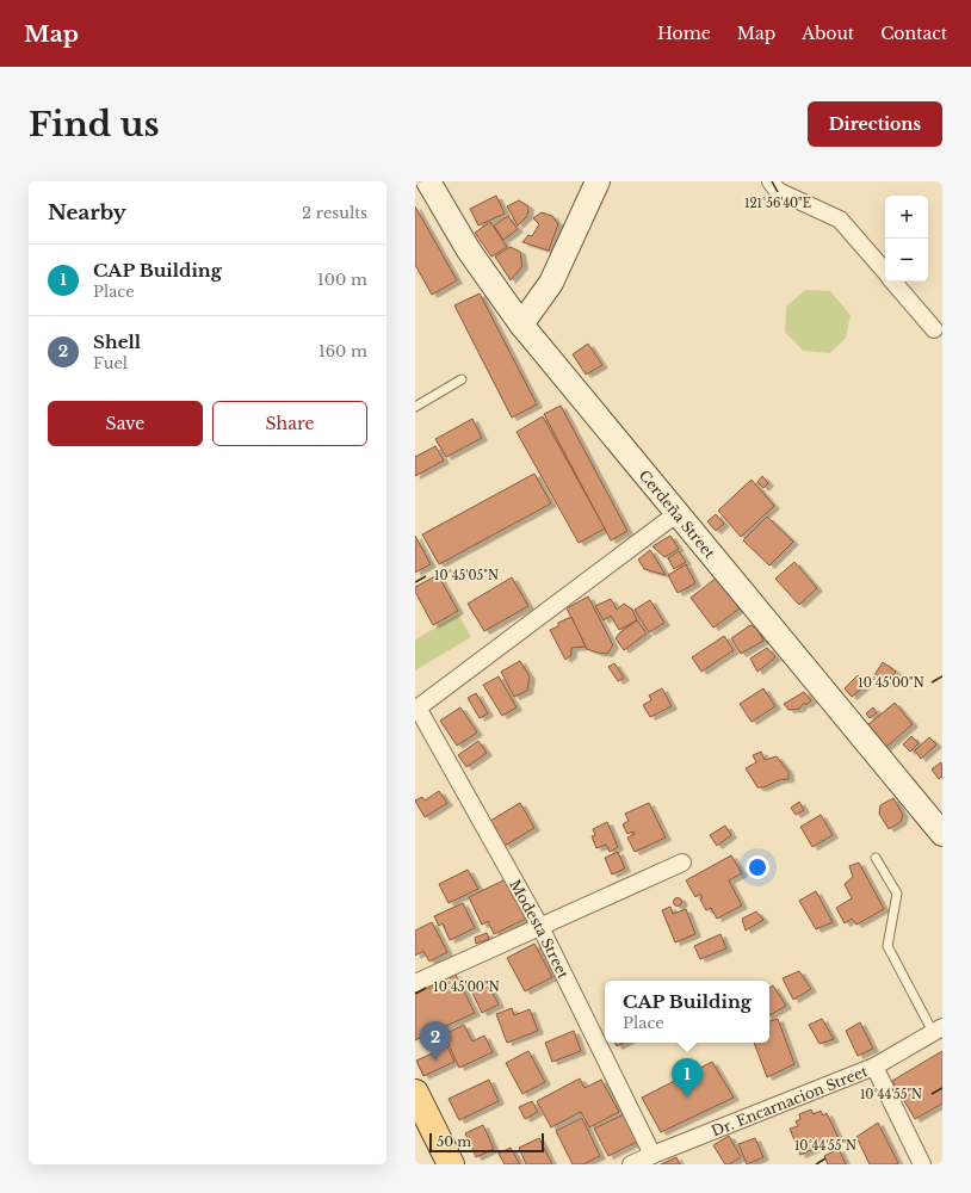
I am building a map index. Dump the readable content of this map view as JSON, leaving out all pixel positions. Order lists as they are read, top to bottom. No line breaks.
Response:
{"streets":{"main road":["Cerdeña Street"],"street":["Modesta Street","Dr. Encarnacion Street"]},"crossings":[["Modesta Street","Dr. Encarnacion Street"]],"scale_bar":"50 m","page":{"header":"Map","nav":["Home","Map","About","Contact"],"buttons":["Directions",["Save","Share"]],"title":"Find us","heading":["Nearby","2 results"],"map_buttons":["+","−"],"list":[{"mark":"1","name":"CAP Building","note":"Place","value":"100 m"},{"mark":"2","name":"Shell","note":"Fuel","value":"160 m"}],"popup":["CAP Building","Place"],"pins":["2","1"],"scale":"50 m"},"coordinates":["121°56'40\"E","10°45'05\"N","10°45'00\"N","10°44'55\"N"]}
